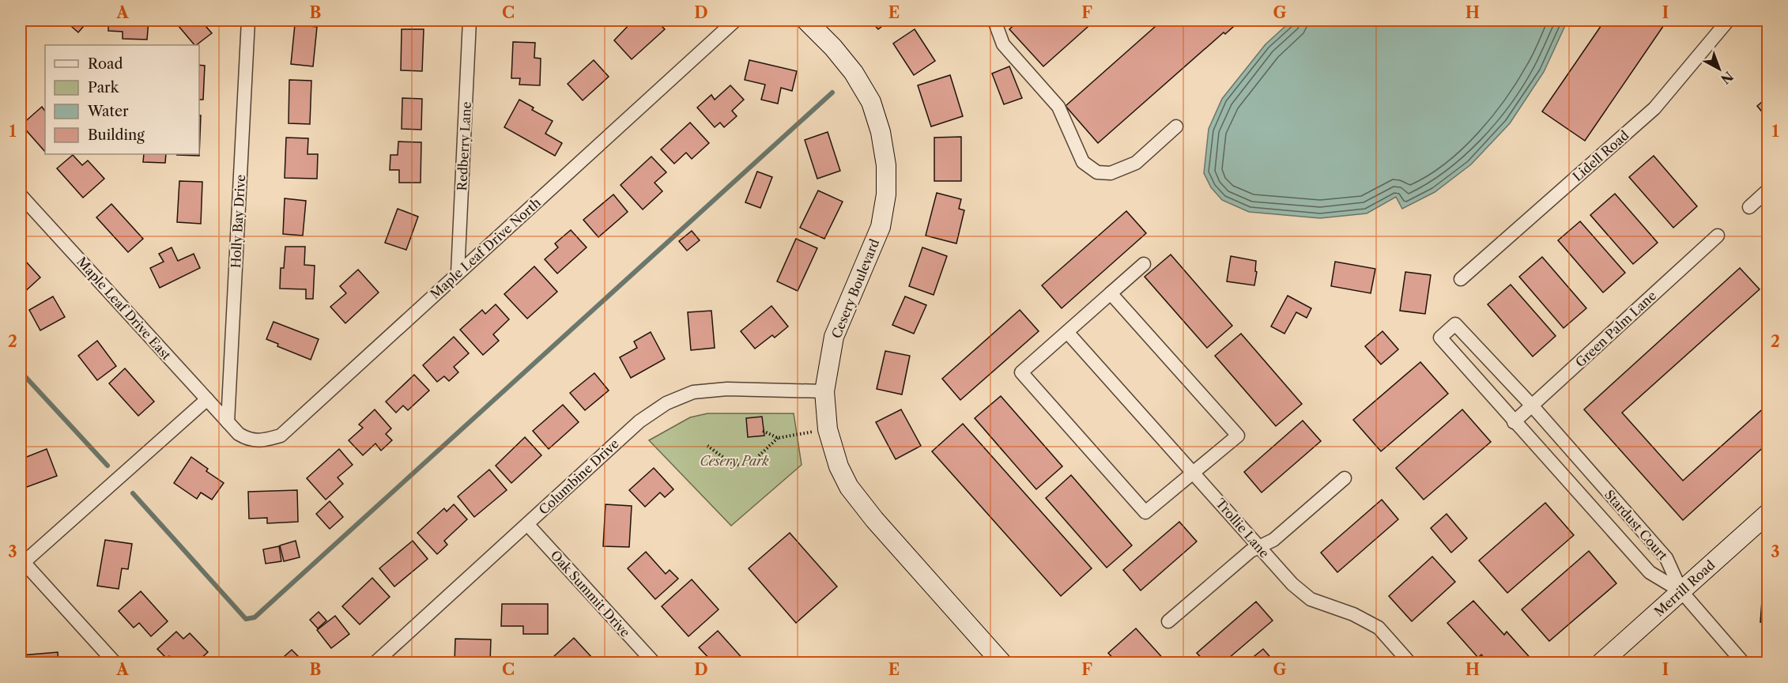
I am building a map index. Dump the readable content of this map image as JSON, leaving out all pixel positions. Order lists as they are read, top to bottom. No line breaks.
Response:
{"streets":{"main road":["Cesery Boulevard","Merrill Road"],"street":["Redberry Lane","Lidell Road","Holly Bay Drive","Maple Leaf Drive North","Maple Leaf Drive East","Green Palm Lane","Columbine Drive","Stardust Court","Trollie Lane","Oak Summit Drive"]},"crossings":[["Redberry Lane","Maple Leaf Drive North"],["Holly Bay Drive","Maple Leaf Drive North"],["Holly Bay Drive","Maple Leaf Drive East"],["Maple Leaf Drive North","Maple Leaf Drive East"],["Cesery Boulevard","Columbine Drive"],["Green Palm Lane","Stardust Court"],["Columbine Drive","Oak Summit Drive"],["Stardust Court","Merrill Road"]],"parks":["Cesery Park"],"legend":["Road","Park","Water","Building"],"north":"bottom right","grid":{"columns":["A","B","C","D","E","F","G","H","I"],"rows":["1","2","3"]}}
